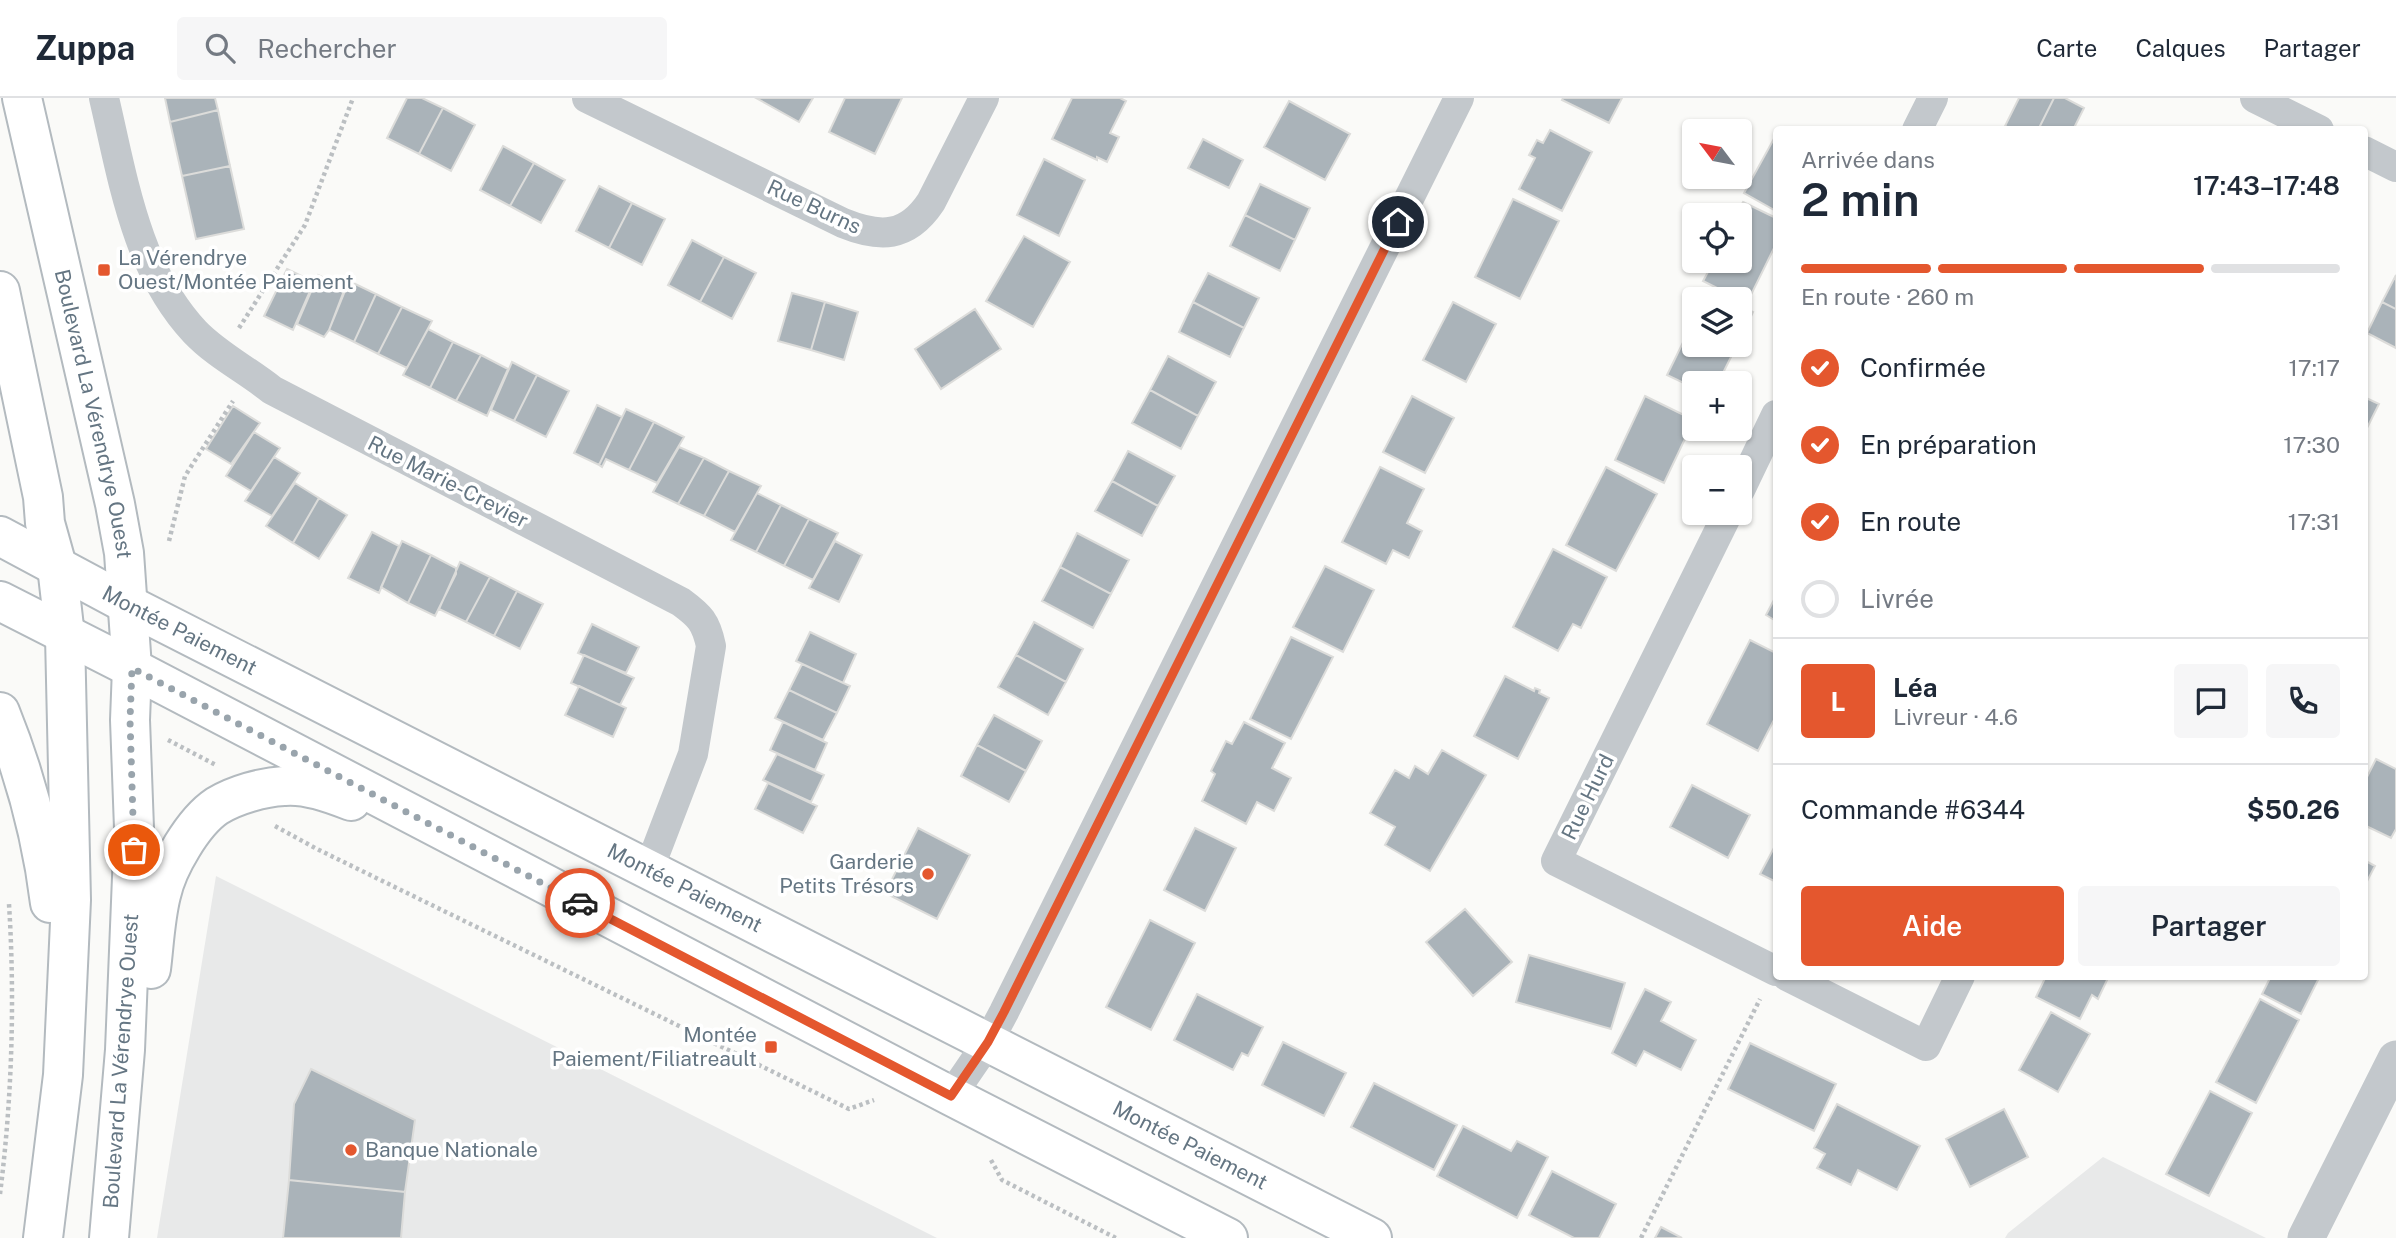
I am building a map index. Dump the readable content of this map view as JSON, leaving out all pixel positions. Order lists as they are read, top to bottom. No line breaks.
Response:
{"streets":{"main road":["Boulevard La Vérendrye Ouest","Montée Paiement"],"street":["Rue Burns","Rue Marie-Crevier","Rue Hurd"]},"crossings":[["Boulevard La Vérendrye Ouest","Montée Paiement"],["Rue Marie-Crevier","Montée Paiement"]],"places":{"transit":["La Vérendrye Ouest/Montée Paiement","Montée Paiement/Filiatreault"],"other":["Garderie Petits Trésors","Banque Nationale"]},"north":"top left","page":{"header":"Zuppa","search":"Rechercher","nav":["Carte","Calques","Partager"],"map_buttons":["+","−"],"heading":["2 min","Arrivée dans","17:43–17:48"],"panel":["Léa","Livreur · 4.6","Commande #6344","$50.26"],"bar":"En route · 260 m","list":[["Confirmée","17:17"],["En préparation","17:30"],["En route","17:31"],"Livrée"],"round":"L","buttons":["Aide","Partager"]}}
